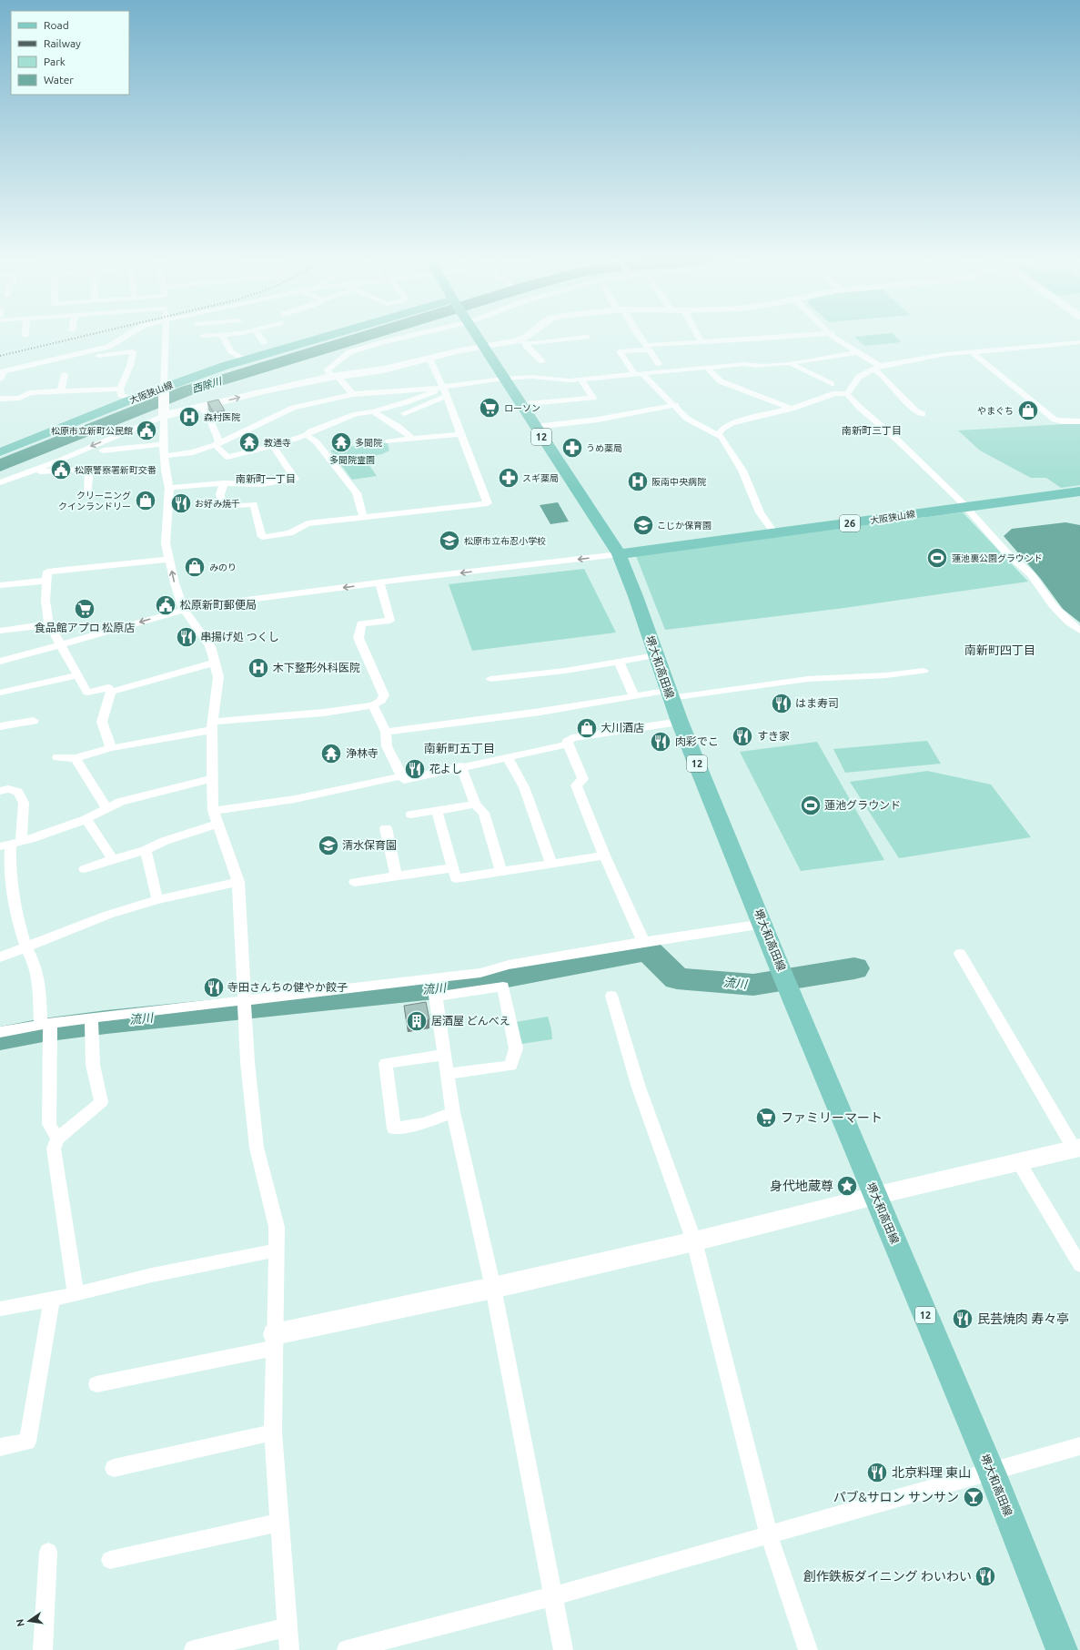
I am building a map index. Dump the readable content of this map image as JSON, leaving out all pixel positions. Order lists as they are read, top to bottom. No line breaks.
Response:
{"streets":{"main road":["大阪狭山線","12","26","堺大和高田線"]},"crossings":[["大阪狭山線","堺大和高田線"]],"districts":["南新町三丁目","南新町一丁目","南新町四丁目","南新町五丁目"],"water":["西除川","流川"],"parks":["多聞院霊園"],"places":{"supermarket":["ローソン","食品館アプロ 松原店","ファミリーマート"],"shop":["やまぐち","クリーニング クインランドリー","みのり","大川酒店"],"hospital":["森村医院","阪南中央病院","木下整形外科医院"],"public building":["松原市立新町公民館","松原警察署新町交番","松原新町郵便局"],"temple":["教通寺","多聞院","浄林寺"],"pharmacy":["うめ薬局","スギ薬局"],"restaurant":["お好み焼千","串揚げ処 つくし","はま寿司","すき家","肉彩でこ","花よし","寺田さんちの健やか餃子","民芸焼肉 寿々亭","北京料理 東山","創作鉄板ダイニング わいわい"],"school or university":["こじか保育園","松原市立布忍小学校","清水保育園"],"sports":["蓮池裏公園グラウンド","蓮池グラウンド"],"building":["居酒屋 どんべえ"],"place":["身代地蔵尊"],"bar":["パブ&サロン サンサン"]},"legend":["Road","Railway","Park","Water"],"north":"left"}
